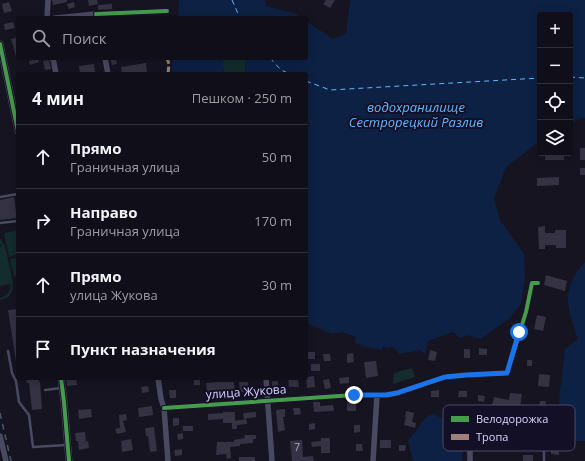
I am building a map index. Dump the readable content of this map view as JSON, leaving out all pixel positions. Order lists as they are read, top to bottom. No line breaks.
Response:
{"streets":{"street":["улица Жукова"]},"water":["водохранилище Сестрорецкий Разлив"],"house_numbers":["7"],"legend":["Велодорожка","Тропа"],"page":{"map_buttons":["+","−"],"search":"Поиск","heading":["4 мин","Пешком · 250 m"],"list":[["Прямо","Граничная улица","50 m"],["Направо","Граничная улица","170 m"],["Прямо","улица Жукова","30 m"],"Пункт назначения"]}}
